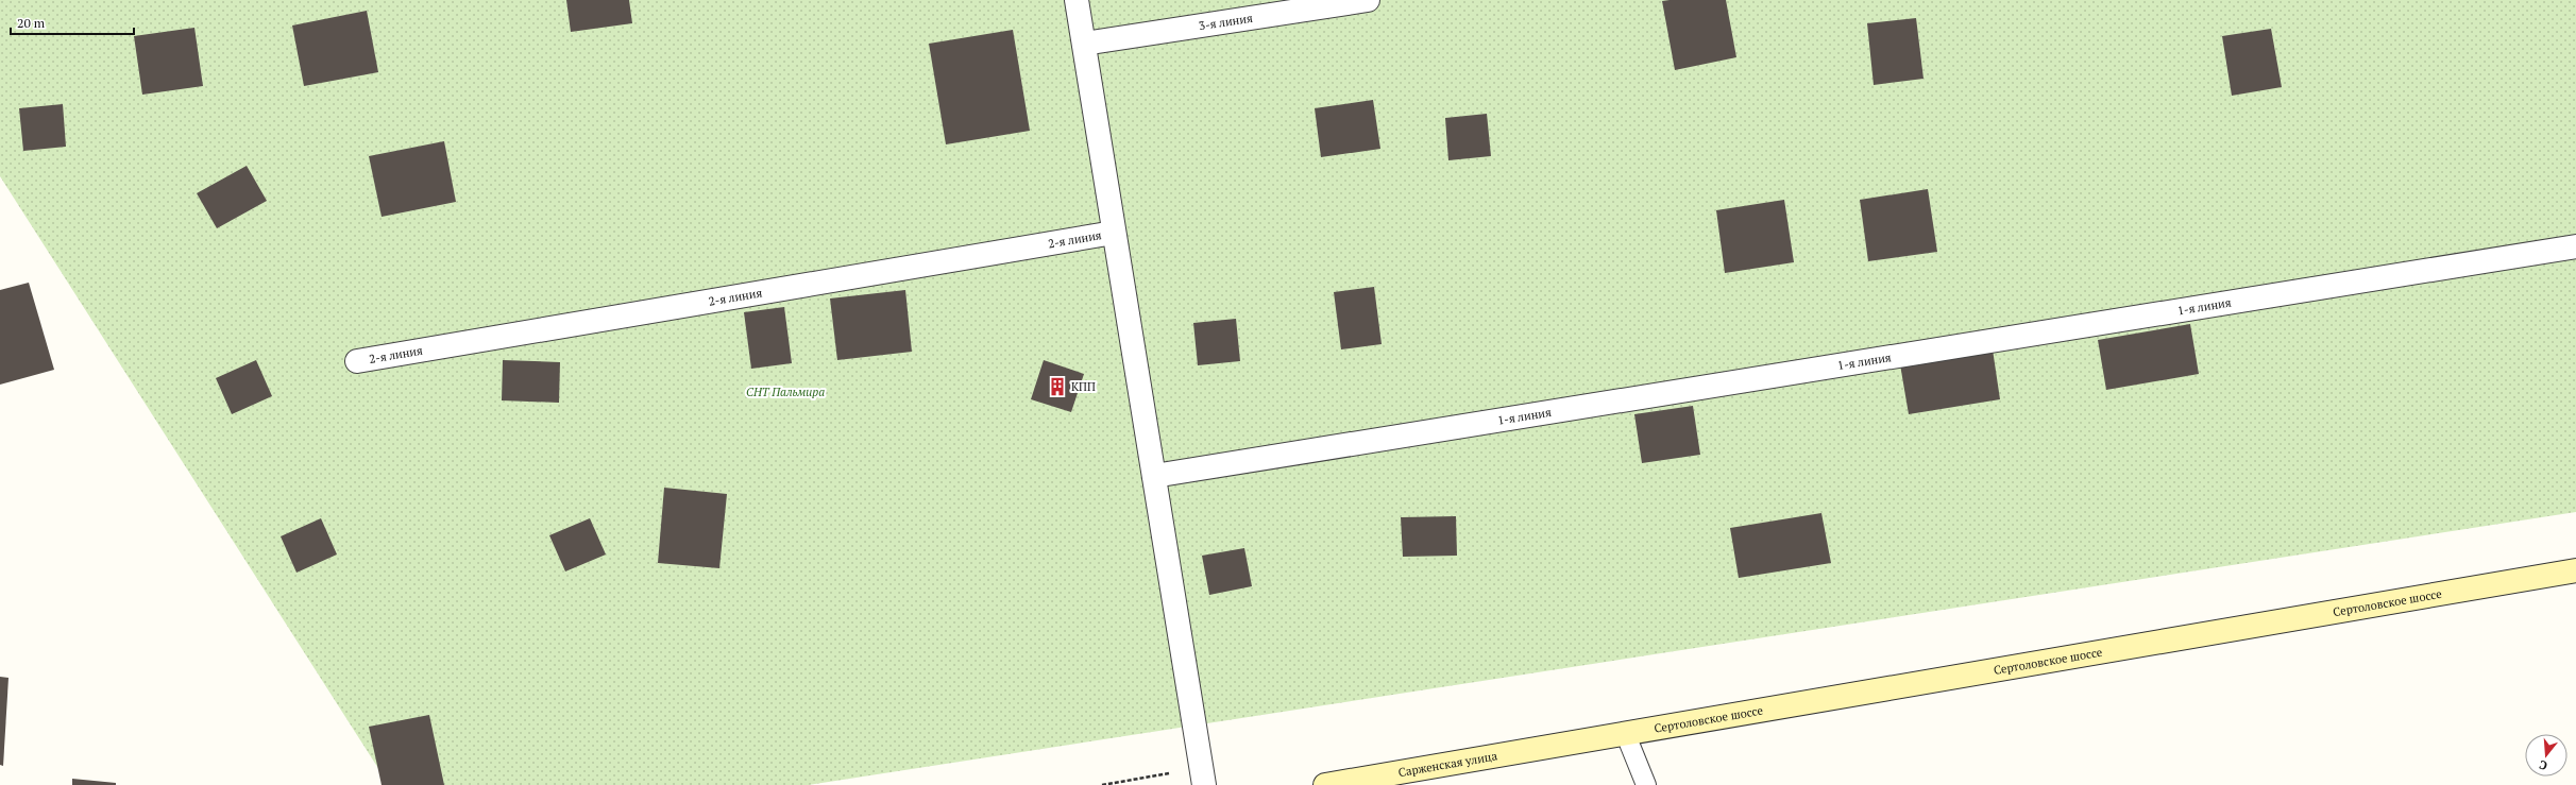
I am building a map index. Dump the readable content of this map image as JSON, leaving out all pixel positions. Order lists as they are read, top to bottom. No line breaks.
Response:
{"streets":{"main road":["Сертоловское шоссе","Сарженская улица"],"street":["3-я линия","2-я линия","1-я линия"]},"crossings":[["Сертоловское шоссе","Сарженская улица"]],"parks":["СНТ Пальмира"],"places":{"building":["КПП"]},"scale_bar":"20 m","north":"bottom"}
